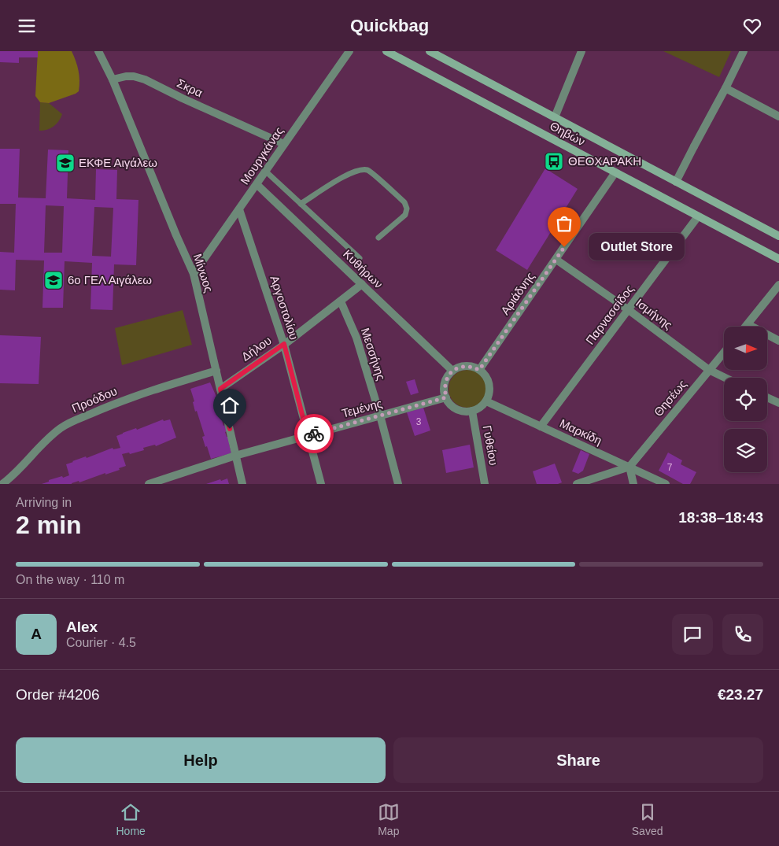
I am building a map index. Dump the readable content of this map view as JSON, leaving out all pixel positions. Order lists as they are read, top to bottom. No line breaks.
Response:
{"streets":{"main road":["Θηβών"],"street":["Σκρα","Μουργκάνας","Κυθήρων","Μίνωος","Αριάδνης","Αργοστολίου","Ισμήνης","Παρνασσίδος","Δήλου","Μεσσήνης","Θησέως","Προόδου","Τεμένης","Μαρκίδη","Γυθείου"]},"crossings":[["Σκρα","Μουργκάνας"],["Σκρα","Μίνωος"],["Θηβών","Αριάδνης"],["Θηβών","Παρνασσίδος"],["Μουργκάνας","Κυθήρων"],["Μουργκάνας","Μίνωος"],["Μουργκάνας","Αργοστολίου"],["Κυθήρων","Αριάδνης"],["Κυθήρων","Δήλου"],["Κυθήρων","Τεμένης"],["Κυθήρων","Μαρκίδη"],["Κυθήρων","Γυθείου"],["Μίνωος","Δήλου"],["Μίνωος","Προόδου"],["Μίνωος","Τεμένης"],["Αριάδνης","Ισμήνης"],["Αριάδνης","Τεμένης"],["Αριάδνης","Μαρκίδη"],["Αριάδνης","Γυθείου"],["Αργοστολίου","Δήλου"],["Αργοστολίου","Τεμένης"],["Ισμήνης","Παρνασσίδος"],["Ισμήνης","Θησέως"],["Παρνασσίδος","Μαρκίδη"],["Δήλου","Μεσσήνης"],["Μεσσήνης","Τεμένης"],["Θησέως","Μαρκίδη"],["Τεμένης","Μαρκίδη"],["Τεμένης","Γυθείου"],["Μαρκίδη","Γυθείου"]],"places":{"bus stop":["ΘΕΟΧΑΡΑΚΗ"],"school or university":["ΕΚΦΕ Αιγάλεω","6ο ΓΕΛ Αιγάλεω"],"other":["Outlet Store"]},"house_numbers":["3","7"],"north":"right","page":{"header":"Quickbag","bubble":"Outlet Store","heading":["2 min","Arriving in","18:38–18:43"],"panel":["Alex","Courier · 4.5","Order #4206","€23.27"],"bar":"On the way · 110 m","round":"A","buttons":["Help","Share"],"tabs":["Home","Map","Saved"]}}
